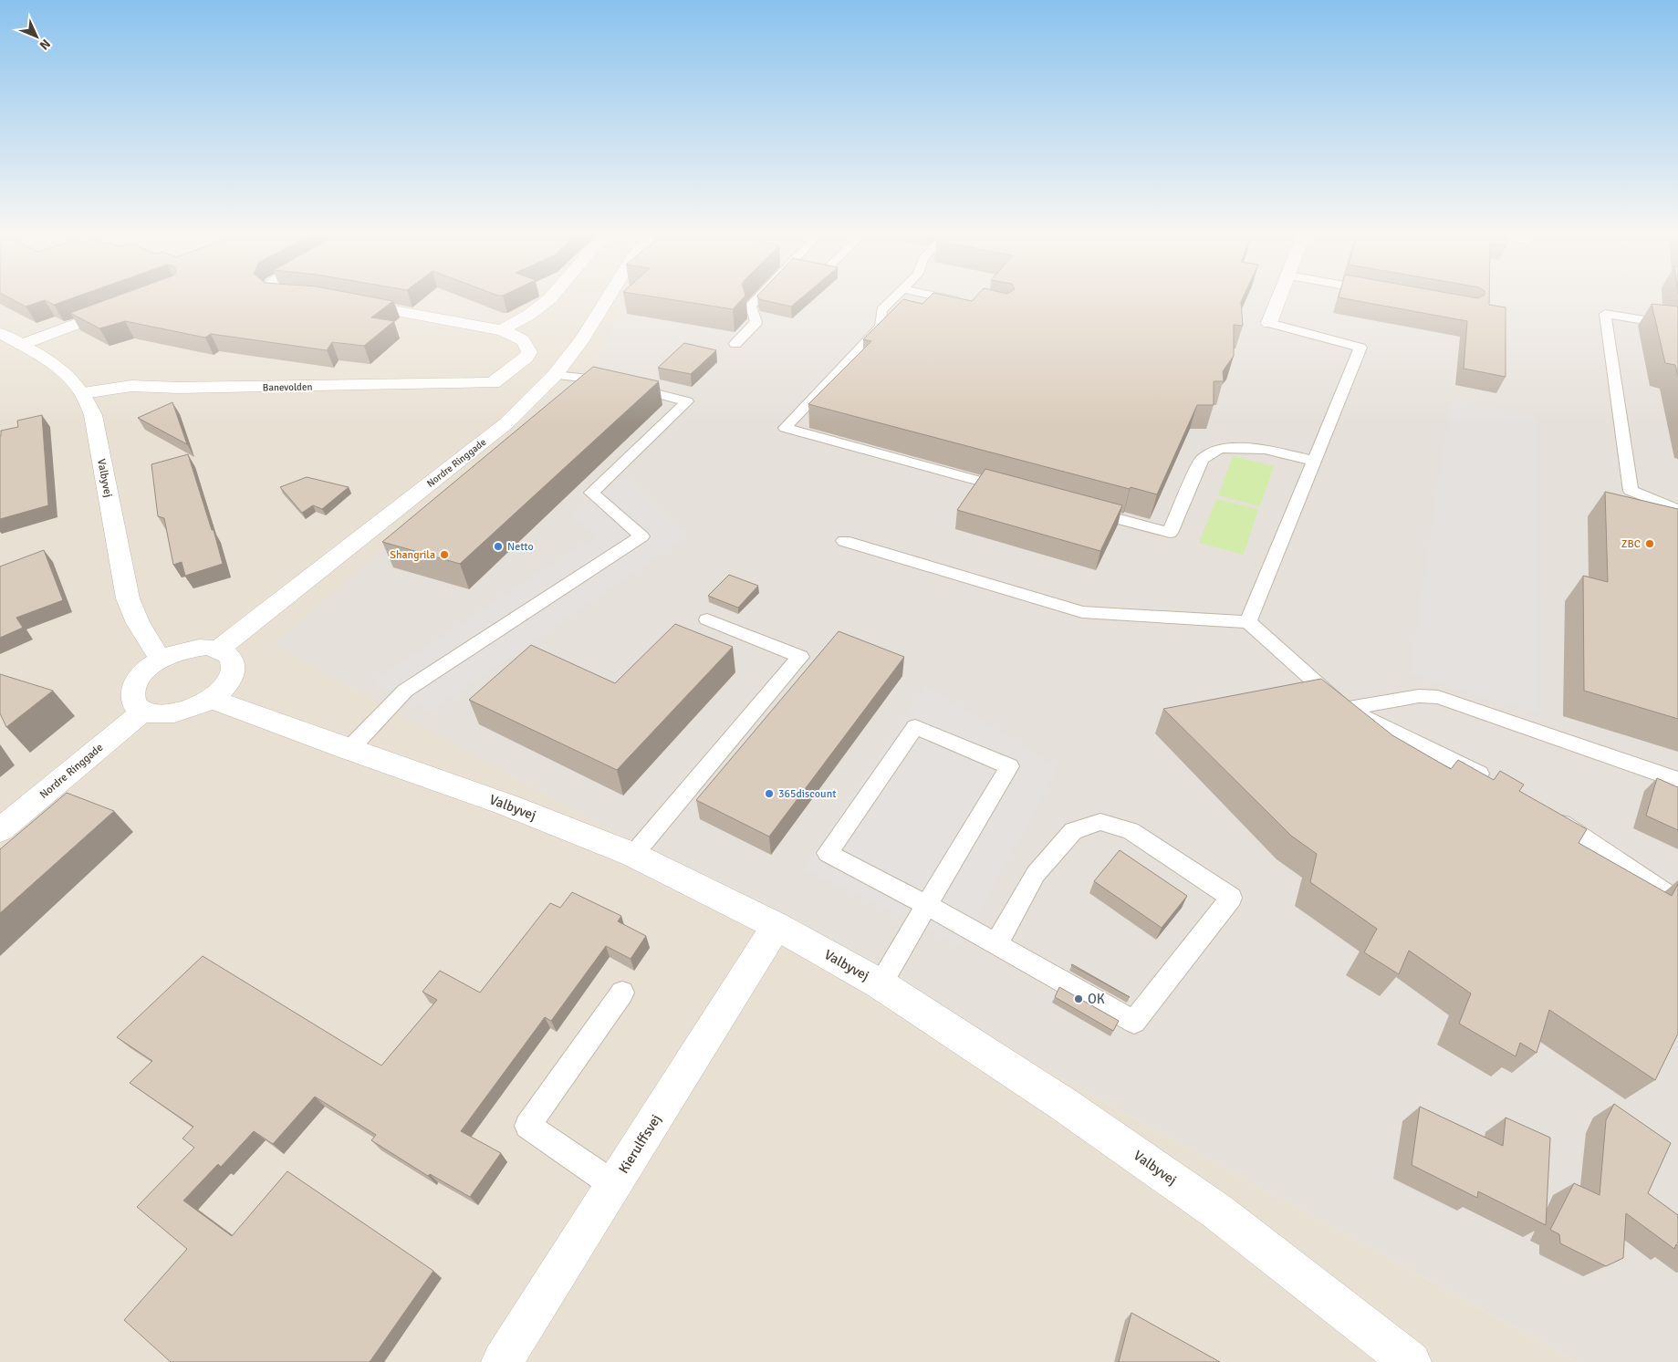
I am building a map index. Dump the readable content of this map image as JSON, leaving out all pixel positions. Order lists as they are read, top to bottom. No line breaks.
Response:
{"streets":{"street":["Banevolden","Nordre Ringgade","Valbyvej","Kierulffsvej"]},"crossings":[["Banevolden","Valbyvej"],["Valbyvej","Kierulffsvej"]],"places":["ZBC","Netto","Shangrila","365discount","OK"],"north":"bottom right"}
